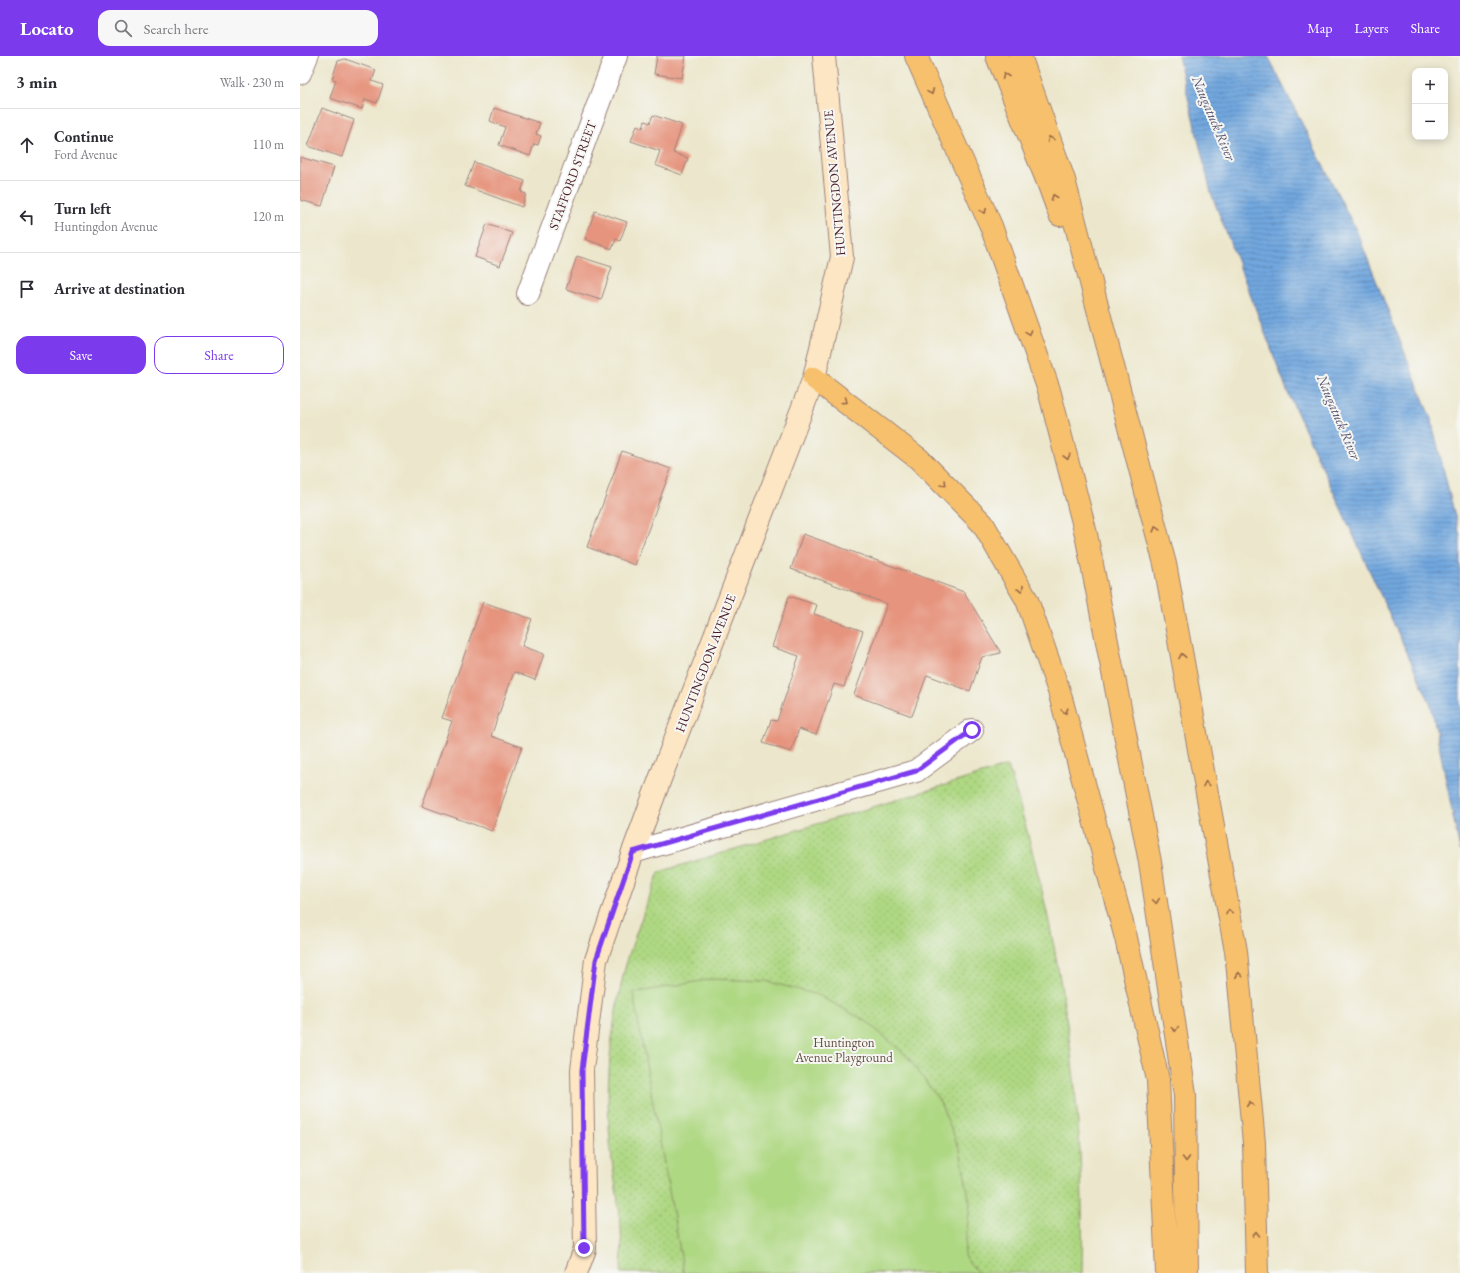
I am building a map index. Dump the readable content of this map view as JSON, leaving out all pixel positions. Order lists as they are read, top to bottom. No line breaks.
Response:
{"streets":{"main road":["HUNTINGDON AVENUE"],"street":["STAFFORD STREET"]},"water":["Naugatuck River"],"parks":["Huntington Avenue Playground"],"page":{"header":"Locato","search":"Search here","nav":["Map","Layers","Share"],"heading":["3 min","Walk · 230 m"],"map_buttons":["+","−"],"list":[["Continue","Ford Avenue","110 m"],["Turn left","Huntingdon Avenue","120 m"],"Arrive at destination"],"buttons":["Save","Share"]}}
